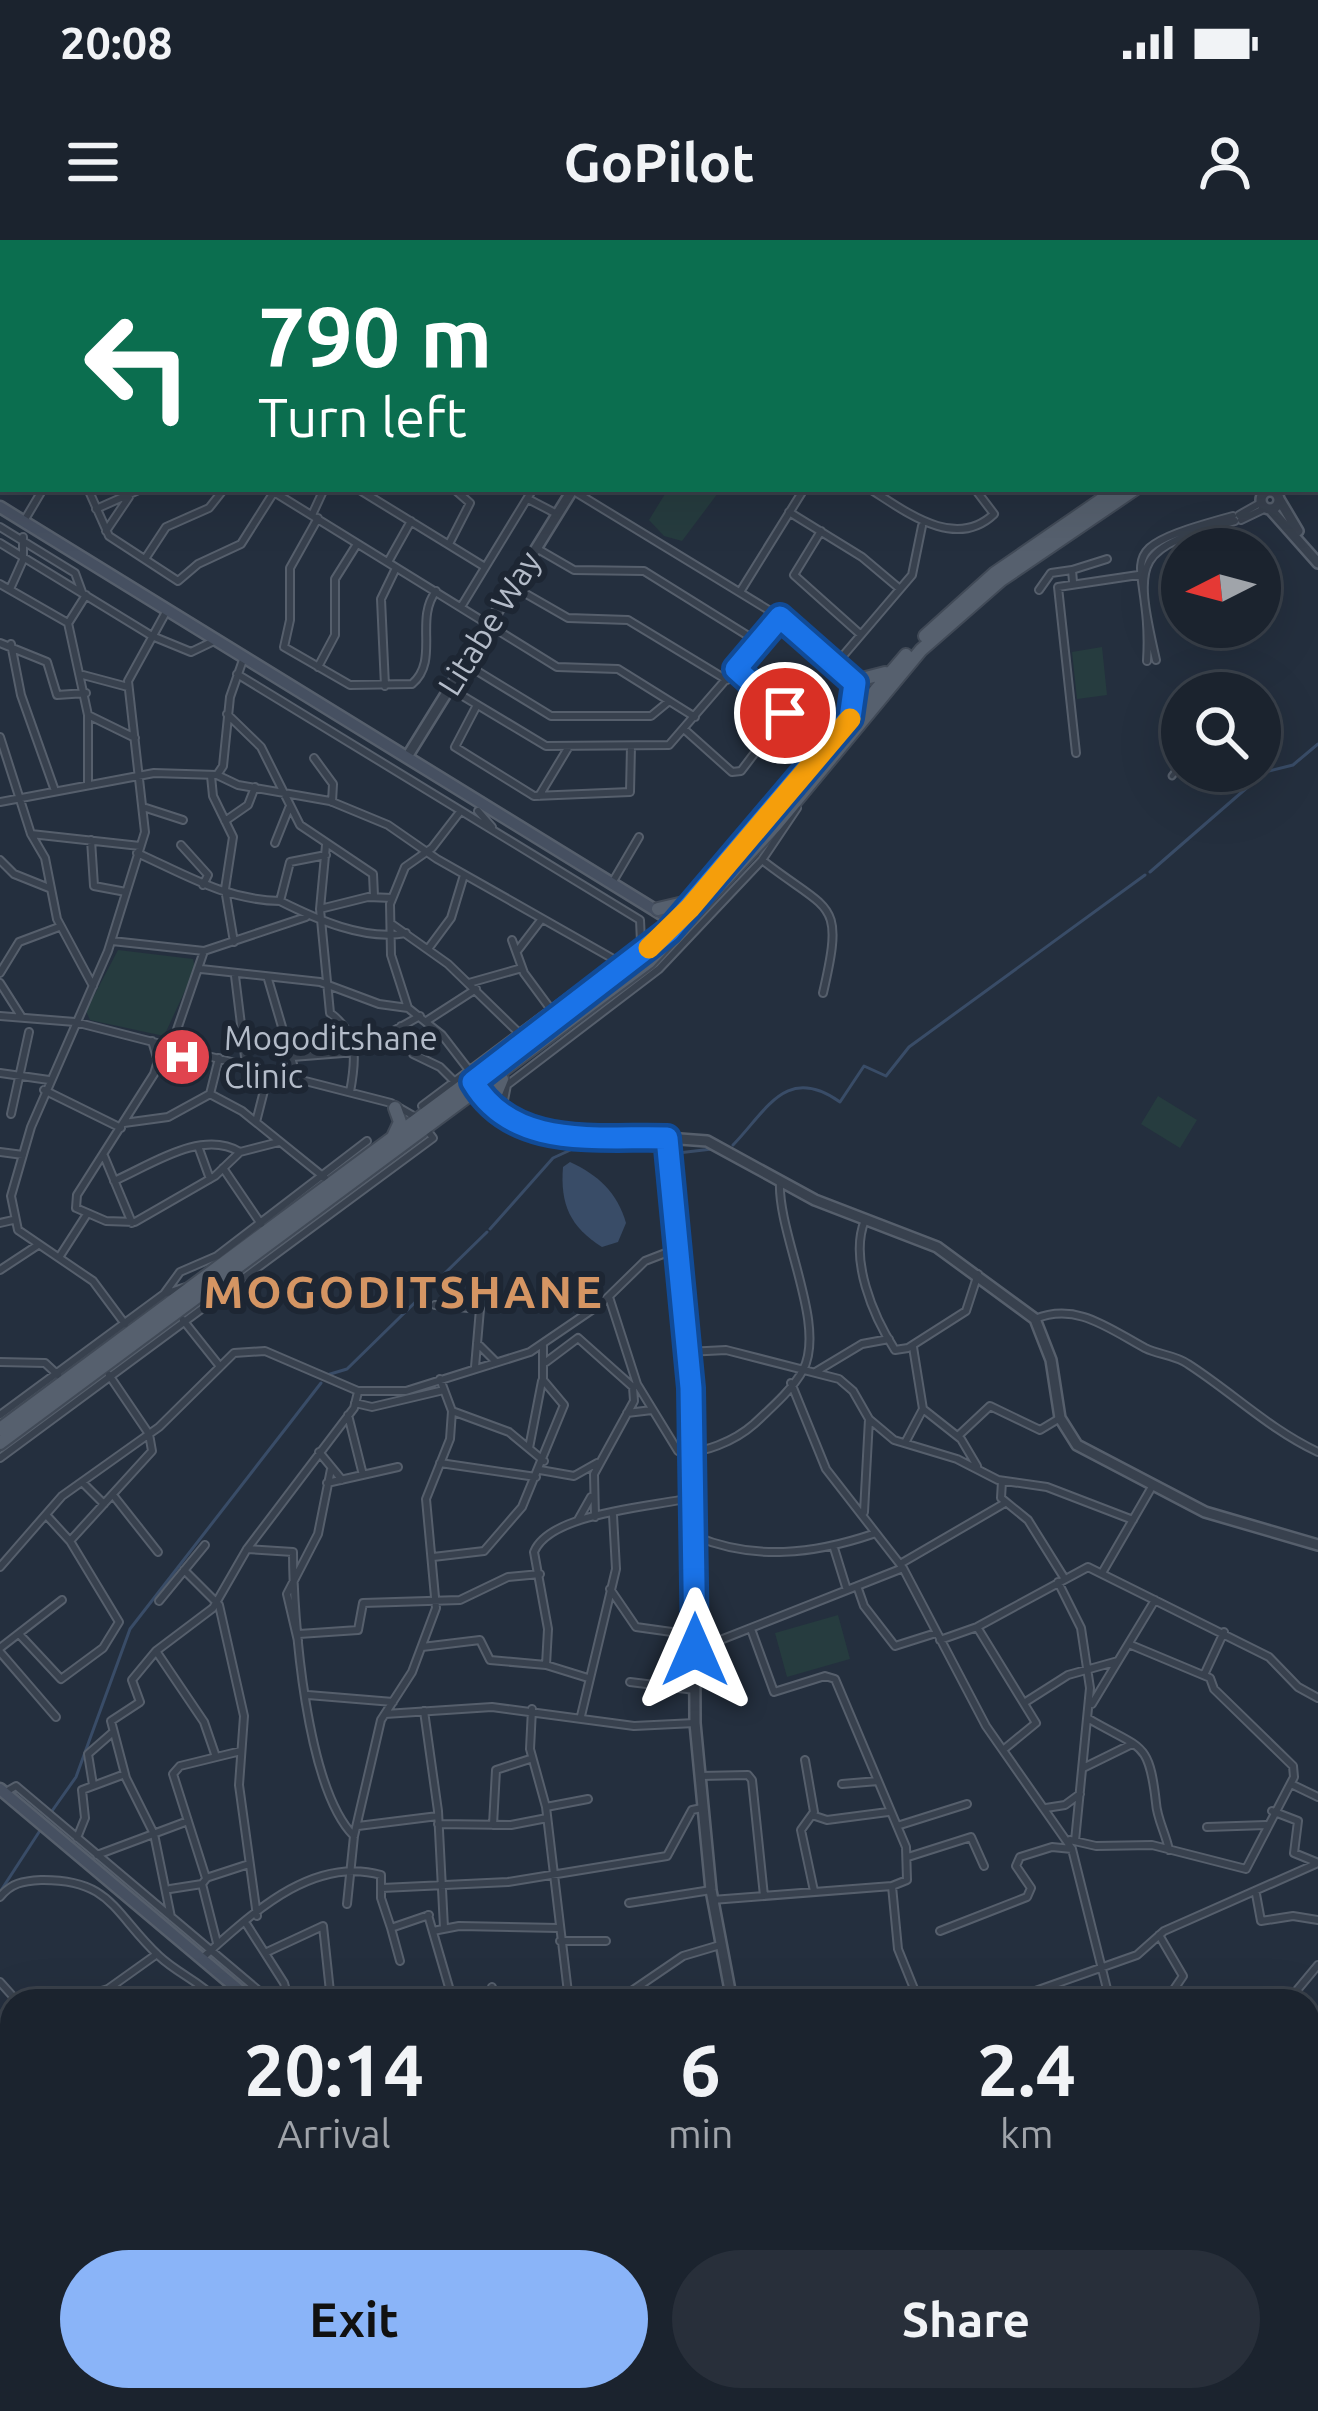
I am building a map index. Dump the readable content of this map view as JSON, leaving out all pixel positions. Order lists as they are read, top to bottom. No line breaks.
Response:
{"streets":{"street":["Litabe Way"]},"districts":["MOGODITSHANE"],"places":{"hospital":["Mogoditshane Clinic"]},"north":"left","page":{"status":"20:08","header":"GoPilot","turn":["790 m","Turn left"],"eta":["20:14","Arrival","6","min","2.4","km"],"buttons":["Exit","Share"]}}
